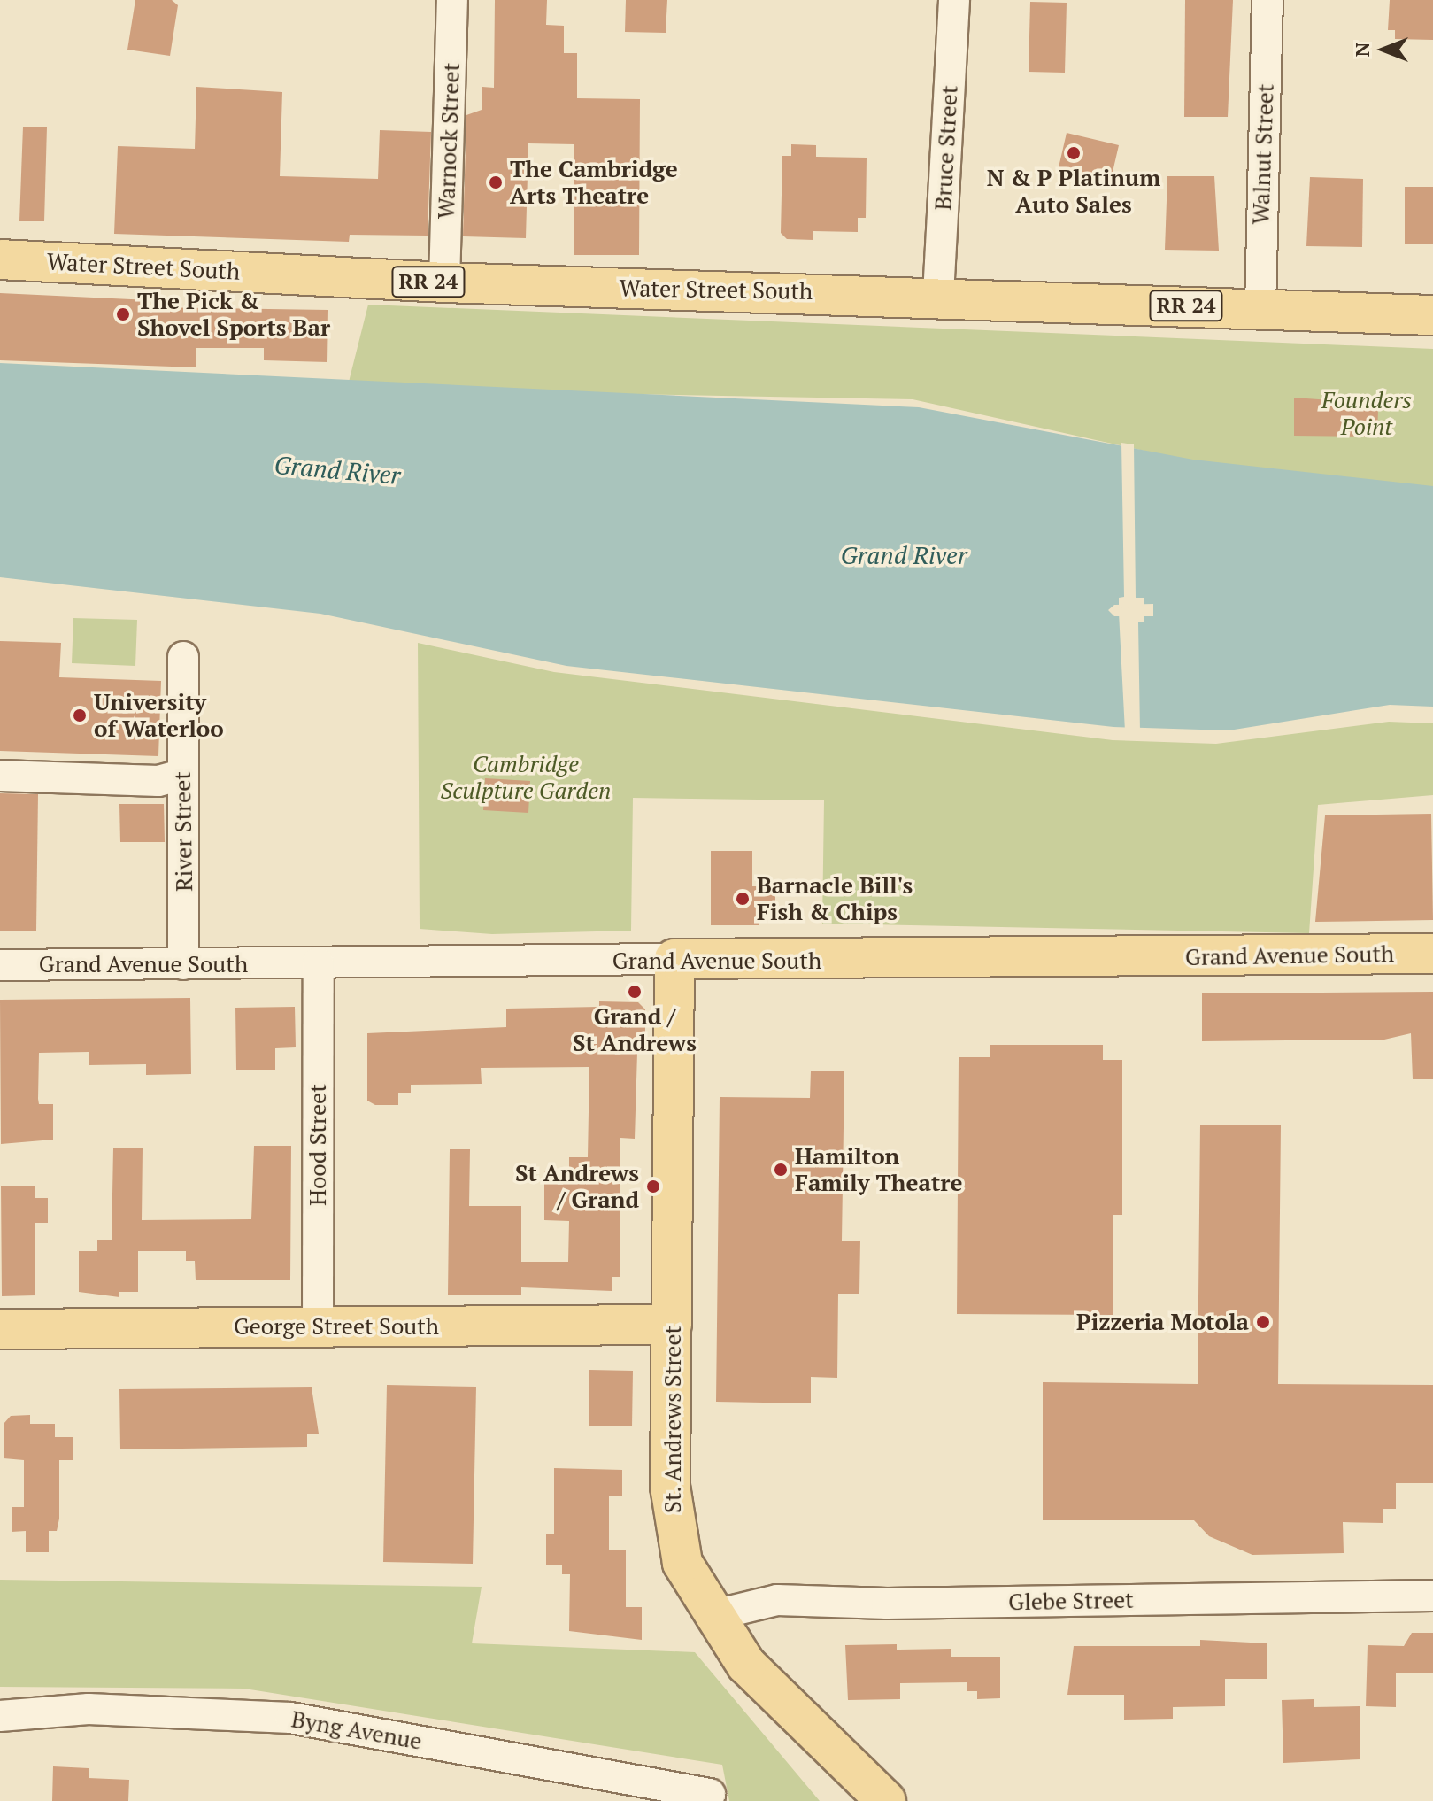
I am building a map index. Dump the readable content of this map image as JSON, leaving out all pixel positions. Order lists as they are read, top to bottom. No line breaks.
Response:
{"streets":{"main road":["Water Street South","RR 24","Grand Avenue South","George Street South","St. Andrews Street"],"street":["Warnock Street","Bruce Street","Walnut Street","River Street","Hood Street","Glebe Street","Byng Avenue"]},"crossings":[["Warnock Street","Water Street South"],["Bruce Street","Water Street South"],["Walnut Street","Water Street South"],["River Street","Grand Avenue South"],["Grand Avenue South","Hood Street"],["Grand Avenue South","St. Andrews Street"],["Hood Street","George Street South"],["George Street South","St. Andrews Street"],["St. Andrews Street","Glebe Street"]],"water":["Grand River"],"parks":["Founders Point","Cambridge Sculpture Garden"],"places":["N & P Platinum Auto Sales","The Cambridge Arts Theatre","The Pick & Shovel Sports Bar","University of Waterloo","Barnacle Bill's Fish & Chips","Grand / St Andrews","Hamilton Family Theatre","St Andrews / Grand","Pizzeria Motola"],"north":"left"}
